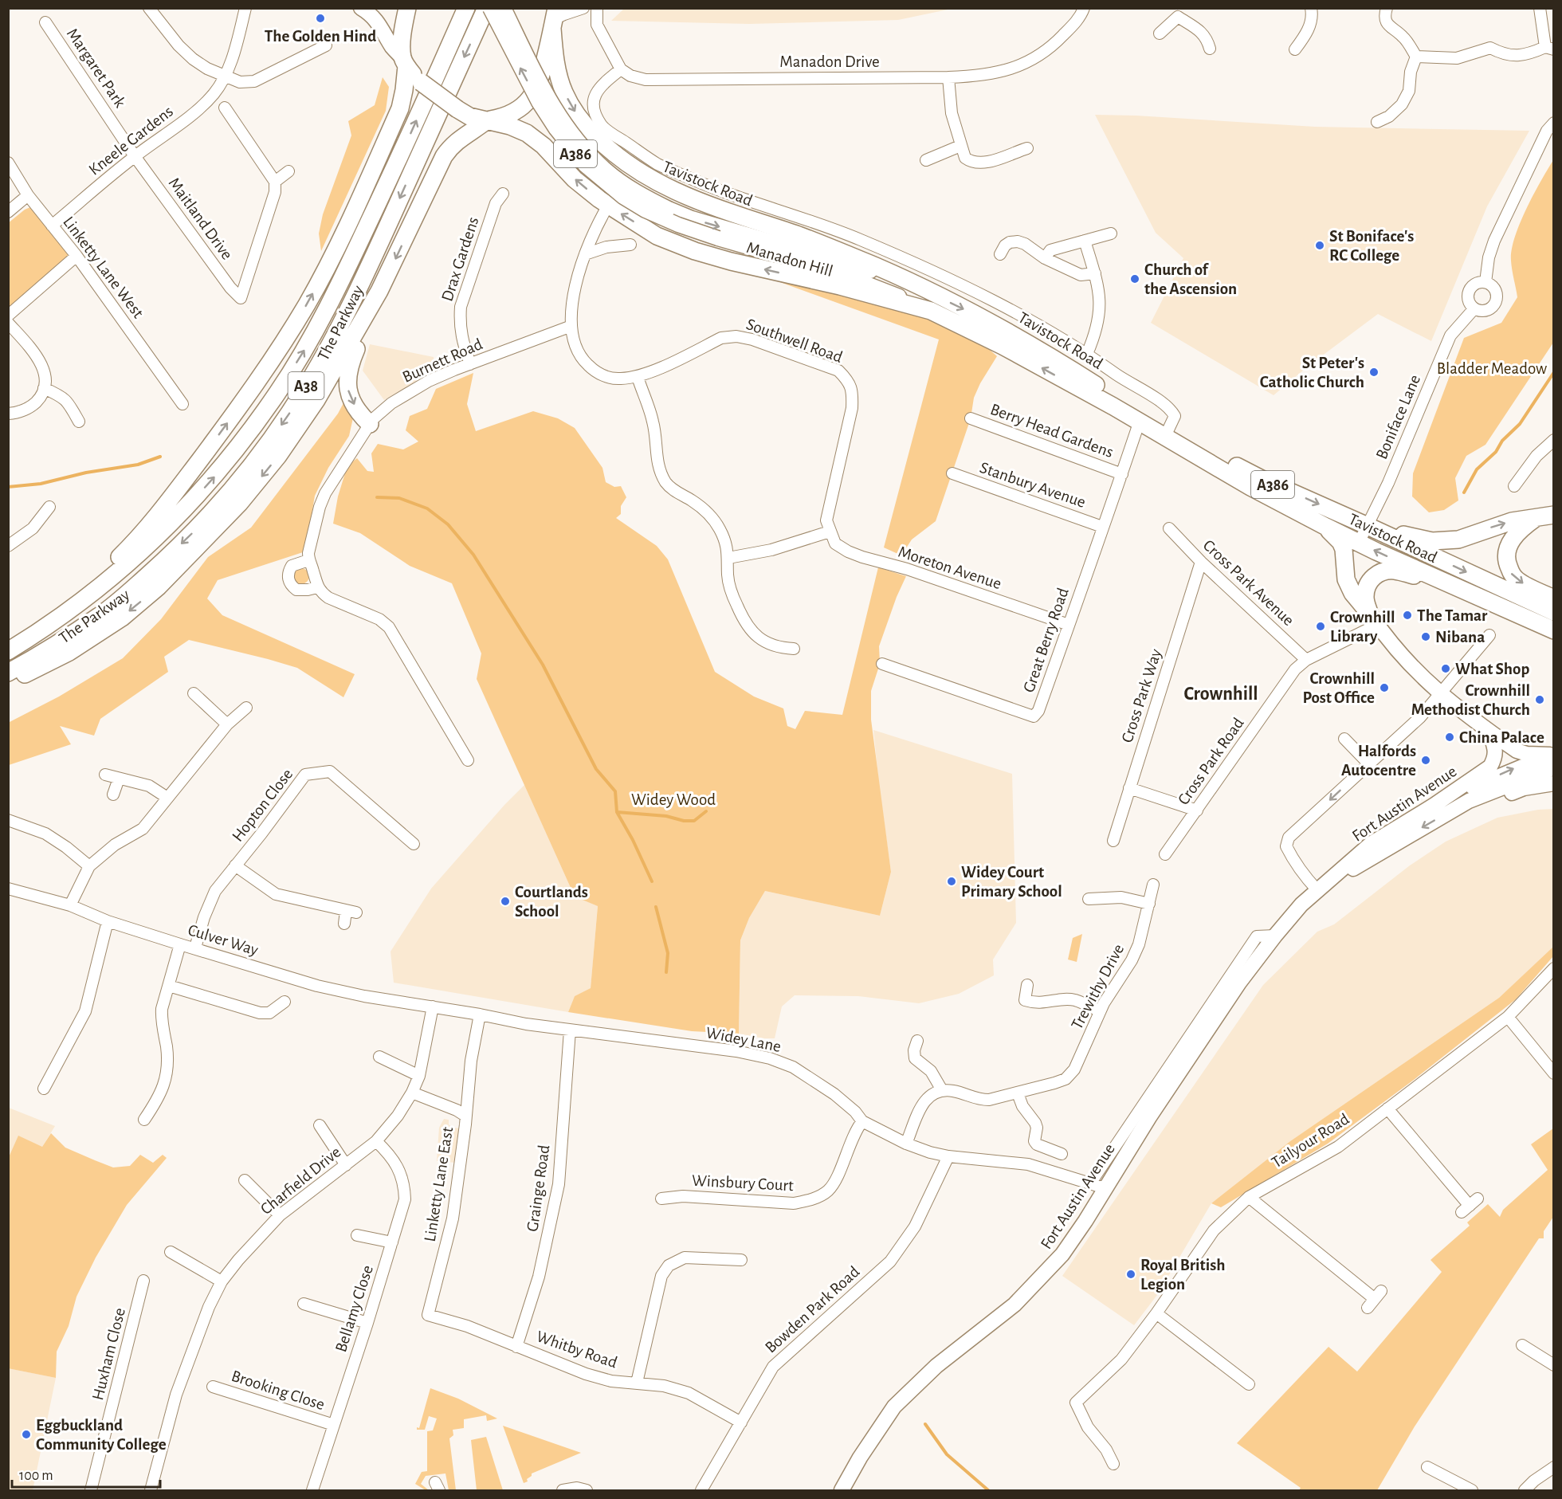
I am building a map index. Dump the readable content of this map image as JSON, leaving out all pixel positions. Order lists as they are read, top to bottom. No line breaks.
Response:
{"streets":{"highway":["A386","Tavistock Road","Manadon Hill","The Parkway","A38"],"main road":["Fort Austin Avenue"],"street":["Manadon Drive","Margaret Park","Kneele Gardens","Maitland Drive","Drax Gardens","Linketty Lane West","Southwell Road","Burnett Road","Boniface Lane","Berry Head Gardens","Stanbury Avenue","Moreton Avenue","Cross Park Avenue","Great Berry Road","Cross Park Way","Cross Park Road","Hopton Close","Culver Way","Trewithy Drive","Widey Lane","Tailyour Road","Charfield Drive","Winsbury Court","Linketty Lane East","Grainge Road","Bellamy Close","Bowden Park Road","Whitby Road","Huxham Close","Brooking Close"]},"crossings":[["Manadon Drive","Tavistock Road"],["Margaret Park","Kneele Gardens"],["Margaret Park","Maitland Drive"],["Kneele Gardens","Maitland Drive"],["Kneele Gardens","Linketty Lane West"],["Tavistock Road","Manadon Hill"],["Tavistock Road","Boniface Lane"],["Drax Gardens","Burnett Road"],["Manadon Hill","The Parkway"],["Manadon Hill","Great Berry Road"],["The Parkway","A38"],["Southwell Road","Burnett Road"],["Southwell Road","Moreton Avenue"],["Berry Head Gardens","Great Berry Road"],["Stanbury Avenue","Great Berry Road"],["Moreton Avenue","Great Berry Road"],["Cross Park Avenue","Cross Park Way"],["Cross Park Avenue","Cross Park Road"],["Fort Austin Avenue","Widey Lane"],["Hopton Close","Culver Way"],["Culver Way","Widey Lane"],["Culver Way","Charfield Drive"],["Widey Lane","Charfield Drive"],["Widey Lane","Winsbury Court"],["Widey Lane","Grainge Road"],["Widey Lane","Bowden Park Road"],["Charfield Drive","Linketty Lane East"],["Charfield Drive","Bellamy Close"],["Linketty Lane East","Whitby Road"],["Grainge Road","Whitby Road"],["Bellamy Close","Brooking Close"],["Bowden Park Road","Whitby Road"]],"districts":["Crownhill"],"parks":["Bladder Meadow","Widey Wood"],"places":["The Golden Hind","St Boniface's RC College","Church of the Ascension","St Peter's Catholic Church","The Tamar","Crownhill Library","Nibana","What Shop","Crownhill Post Office","Crownhill Methodist Church","China Palace","Halfords Autocentre","Widey Court Primary School","Courtlands School","Royal British Legion","Eggbuckland Community College"],"scale_bar":"100 m"}
